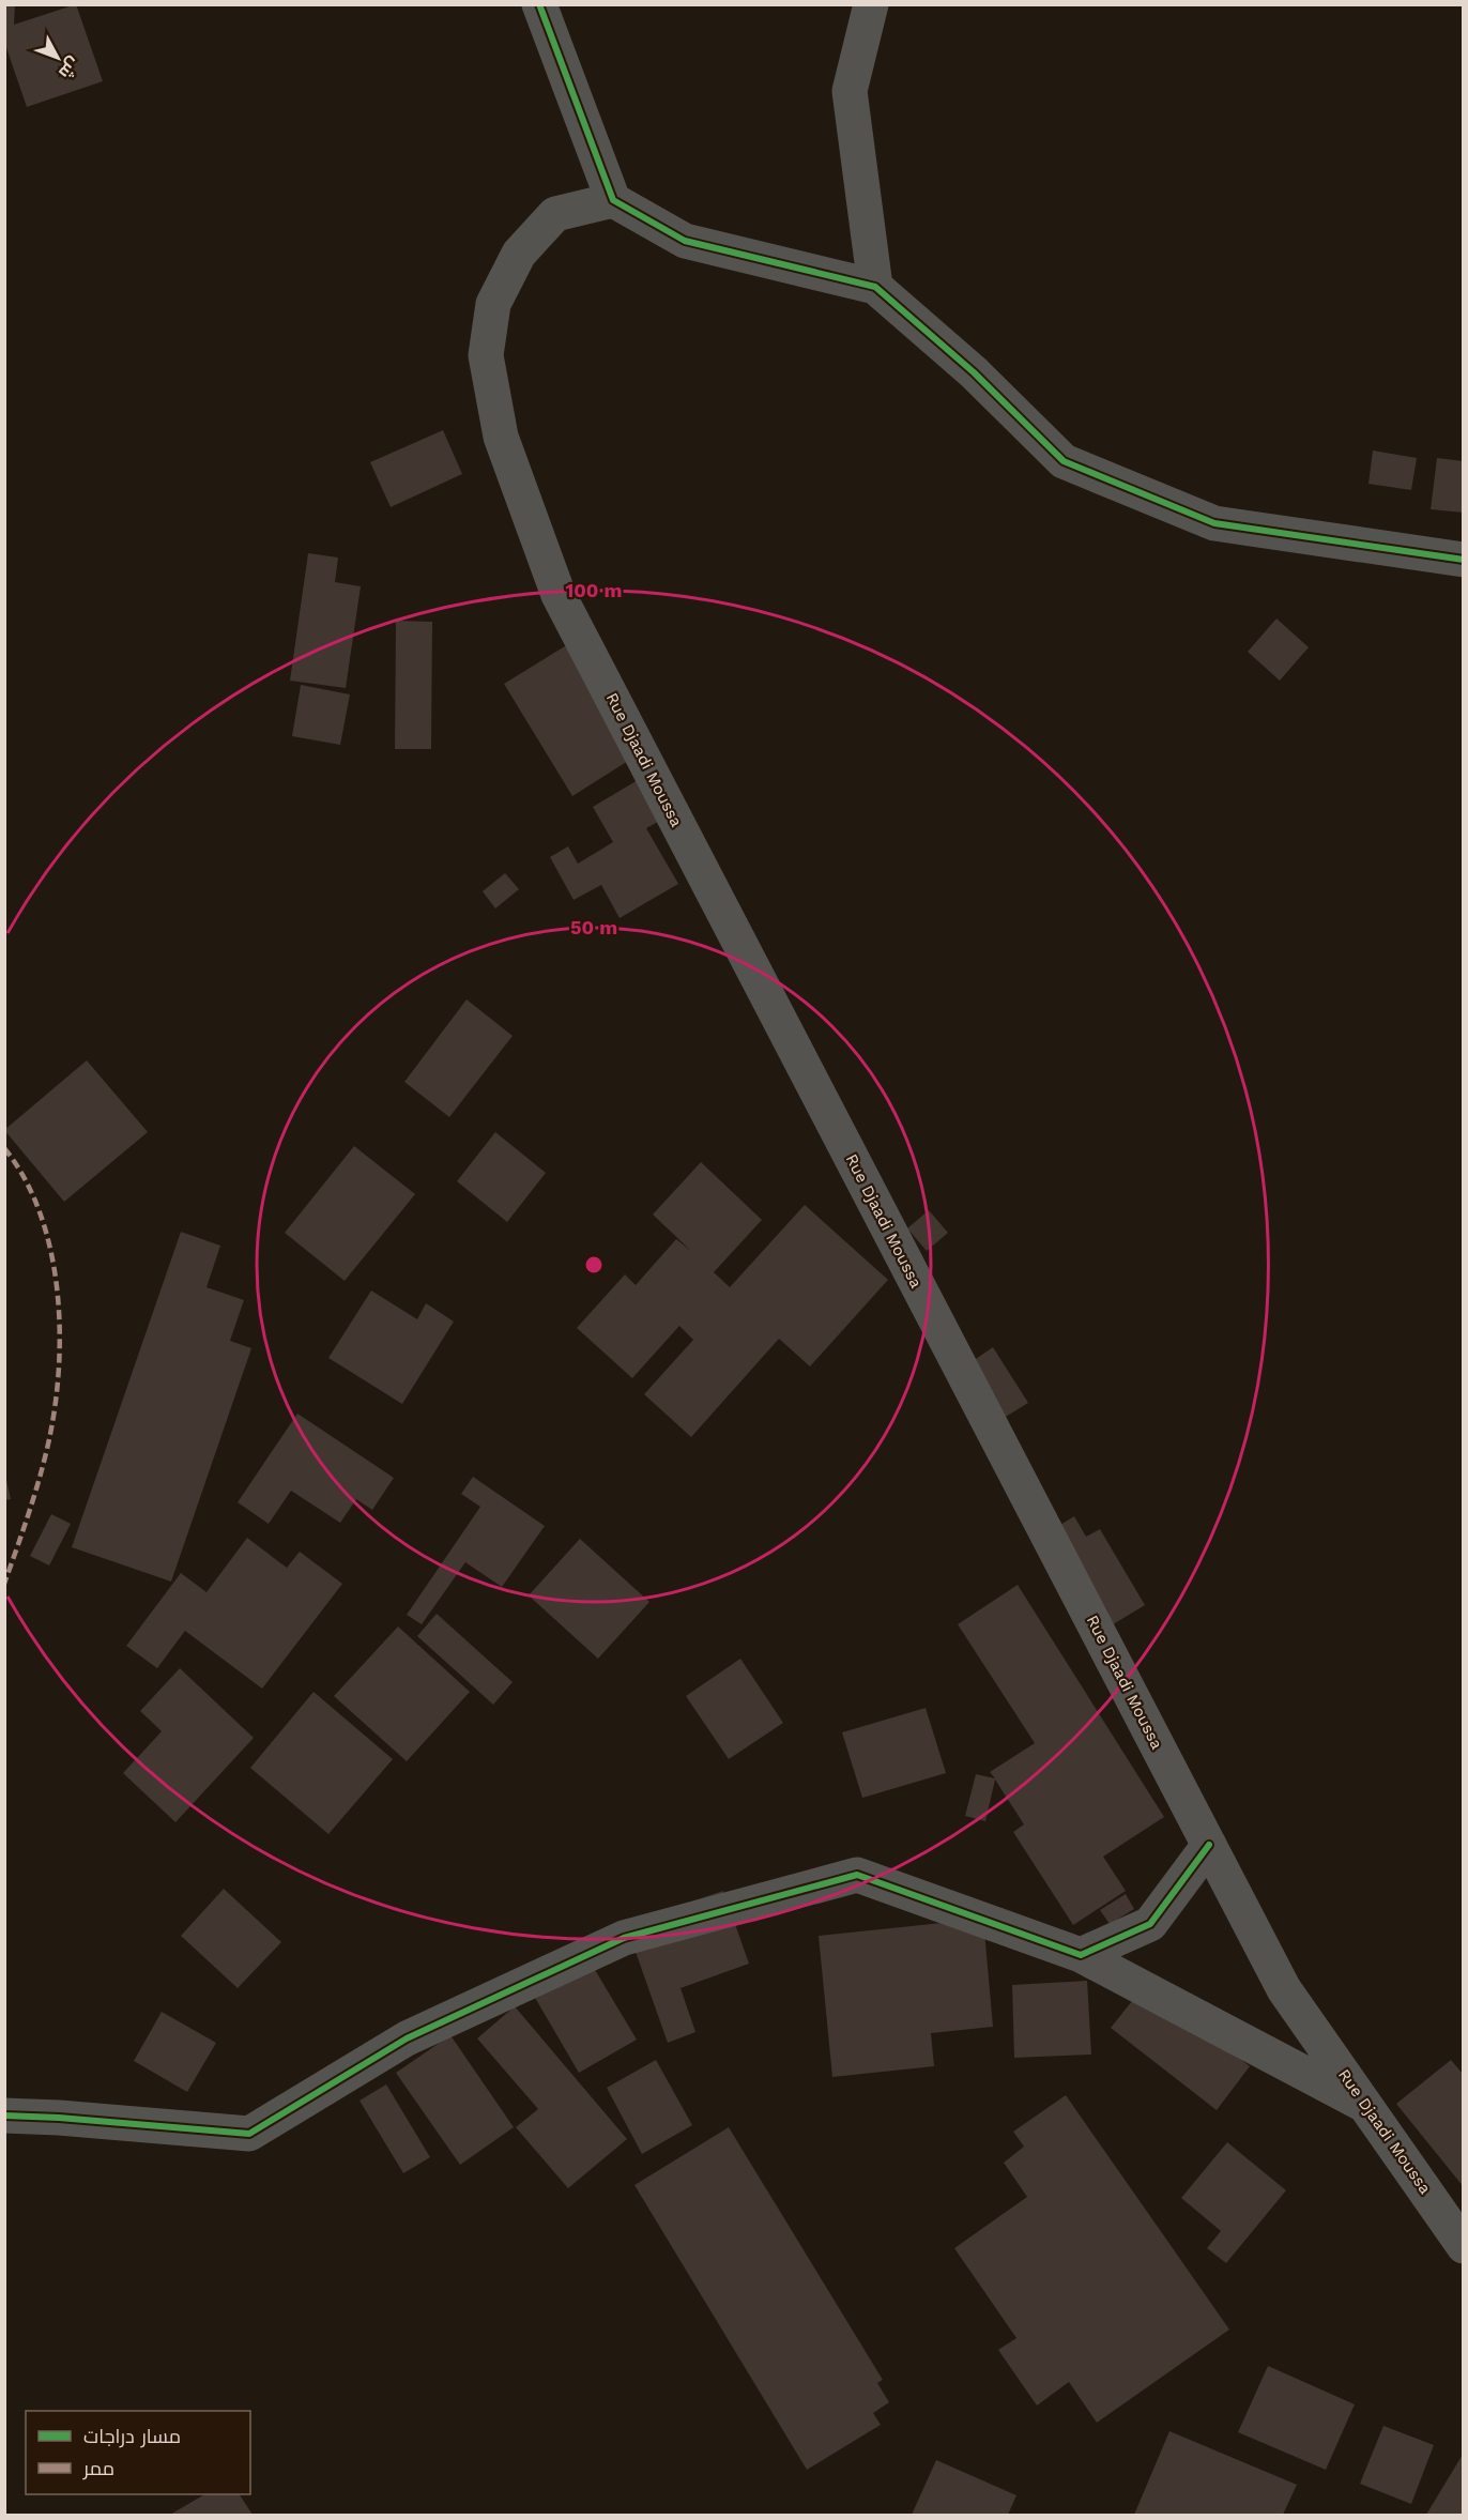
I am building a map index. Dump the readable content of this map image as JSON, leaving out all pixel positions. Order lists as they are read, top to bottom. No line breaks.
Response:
{"streets":{"street":["Rue Djaadi Moussa"]},"legend":["مسار دراجات","ممر"],"north":"bottom right","rings":["100 m","50 m"]}
